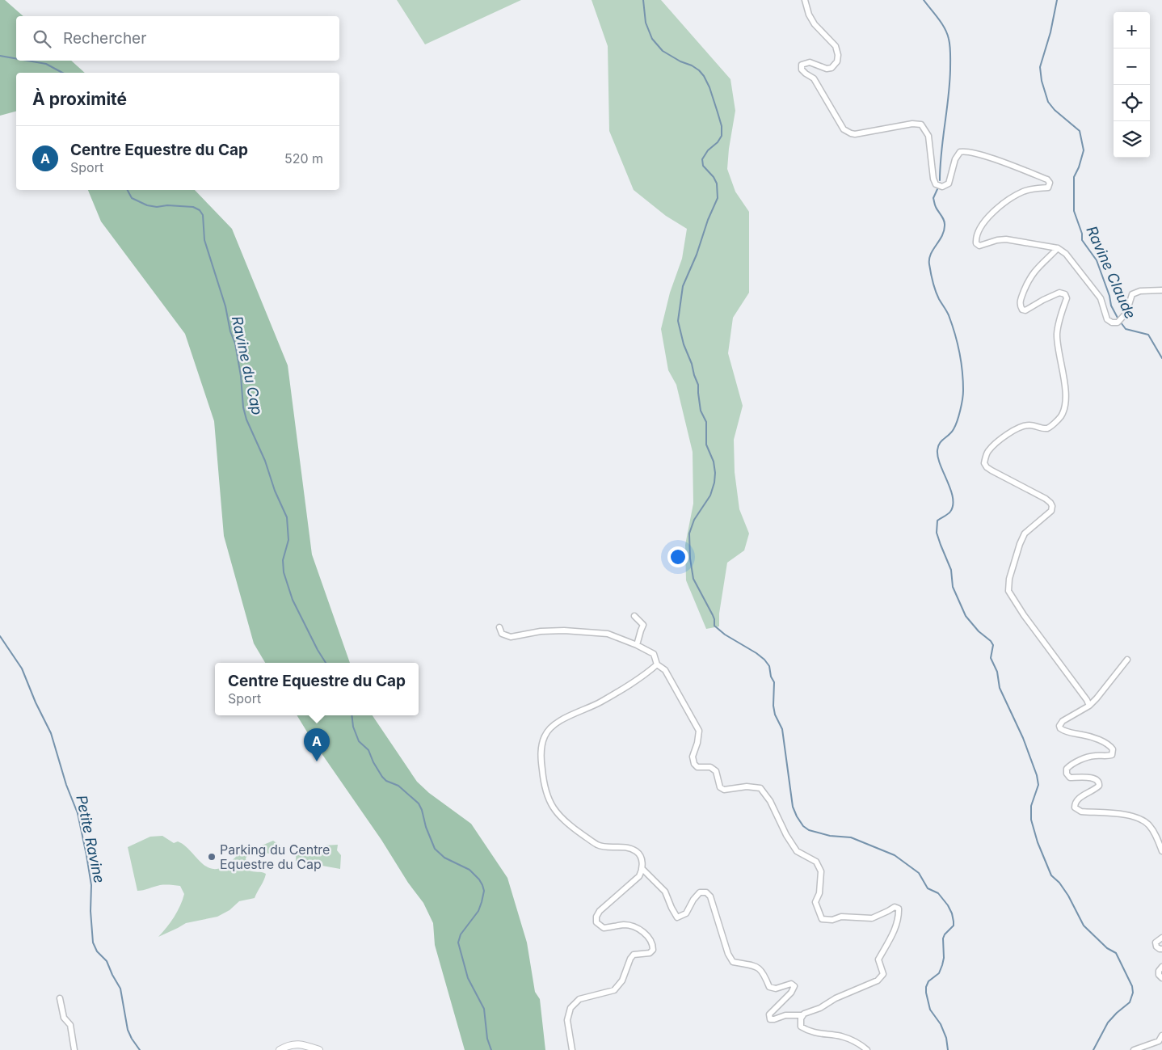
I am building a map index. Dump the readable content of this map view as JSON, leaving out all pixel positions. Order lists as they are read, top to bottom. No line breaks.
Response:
{"water":["Ravine Claude","Ravine du Cap","Petite Ravine"],"places":["Parking du Centre Equestre du Cap"],"page":{"map_buttons":["+","−"],"search":"Rechercher","heading":"À proximité","list":[{"mark":"A","name":"Centre Equestre du Cap","note":"Sport","value":"520 m"}],"popup":["Centre Equestre du Cap","Sport"],"pins":"A"}}
